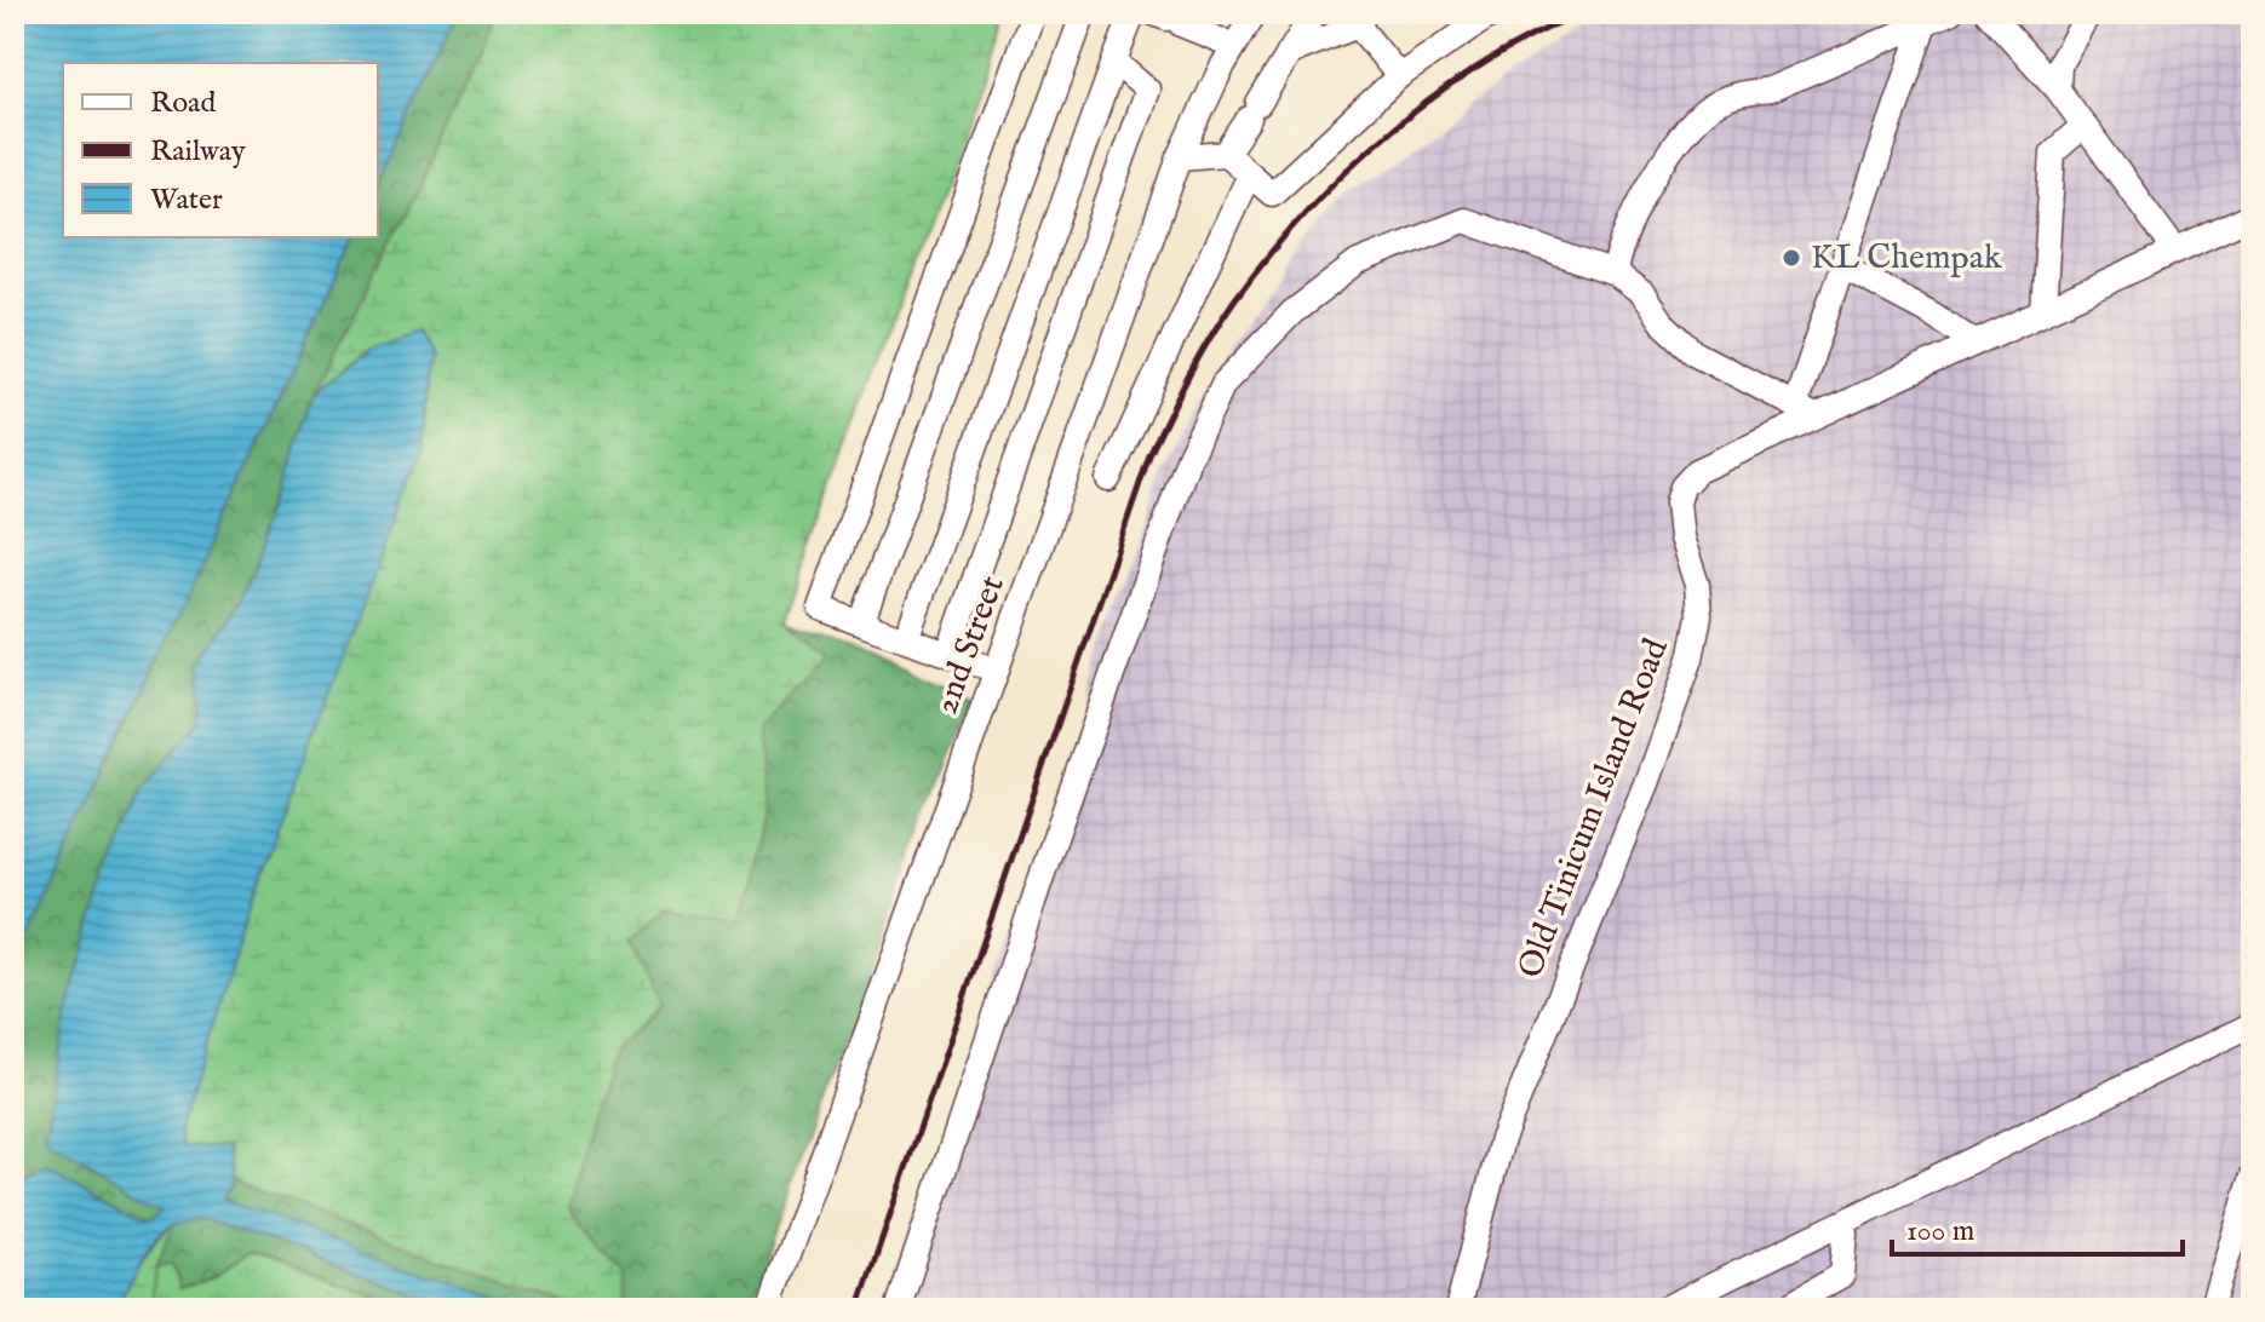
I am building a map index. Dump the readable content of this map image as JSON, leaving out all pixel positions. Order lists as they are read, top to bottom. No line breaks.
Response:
{"streets":{"street":["2nd Street","Old Tinicum Island Road"]},"places":["KL Chempak"],"legend":["Road","Railway","Water"],"scale_bar":"100 m"}
